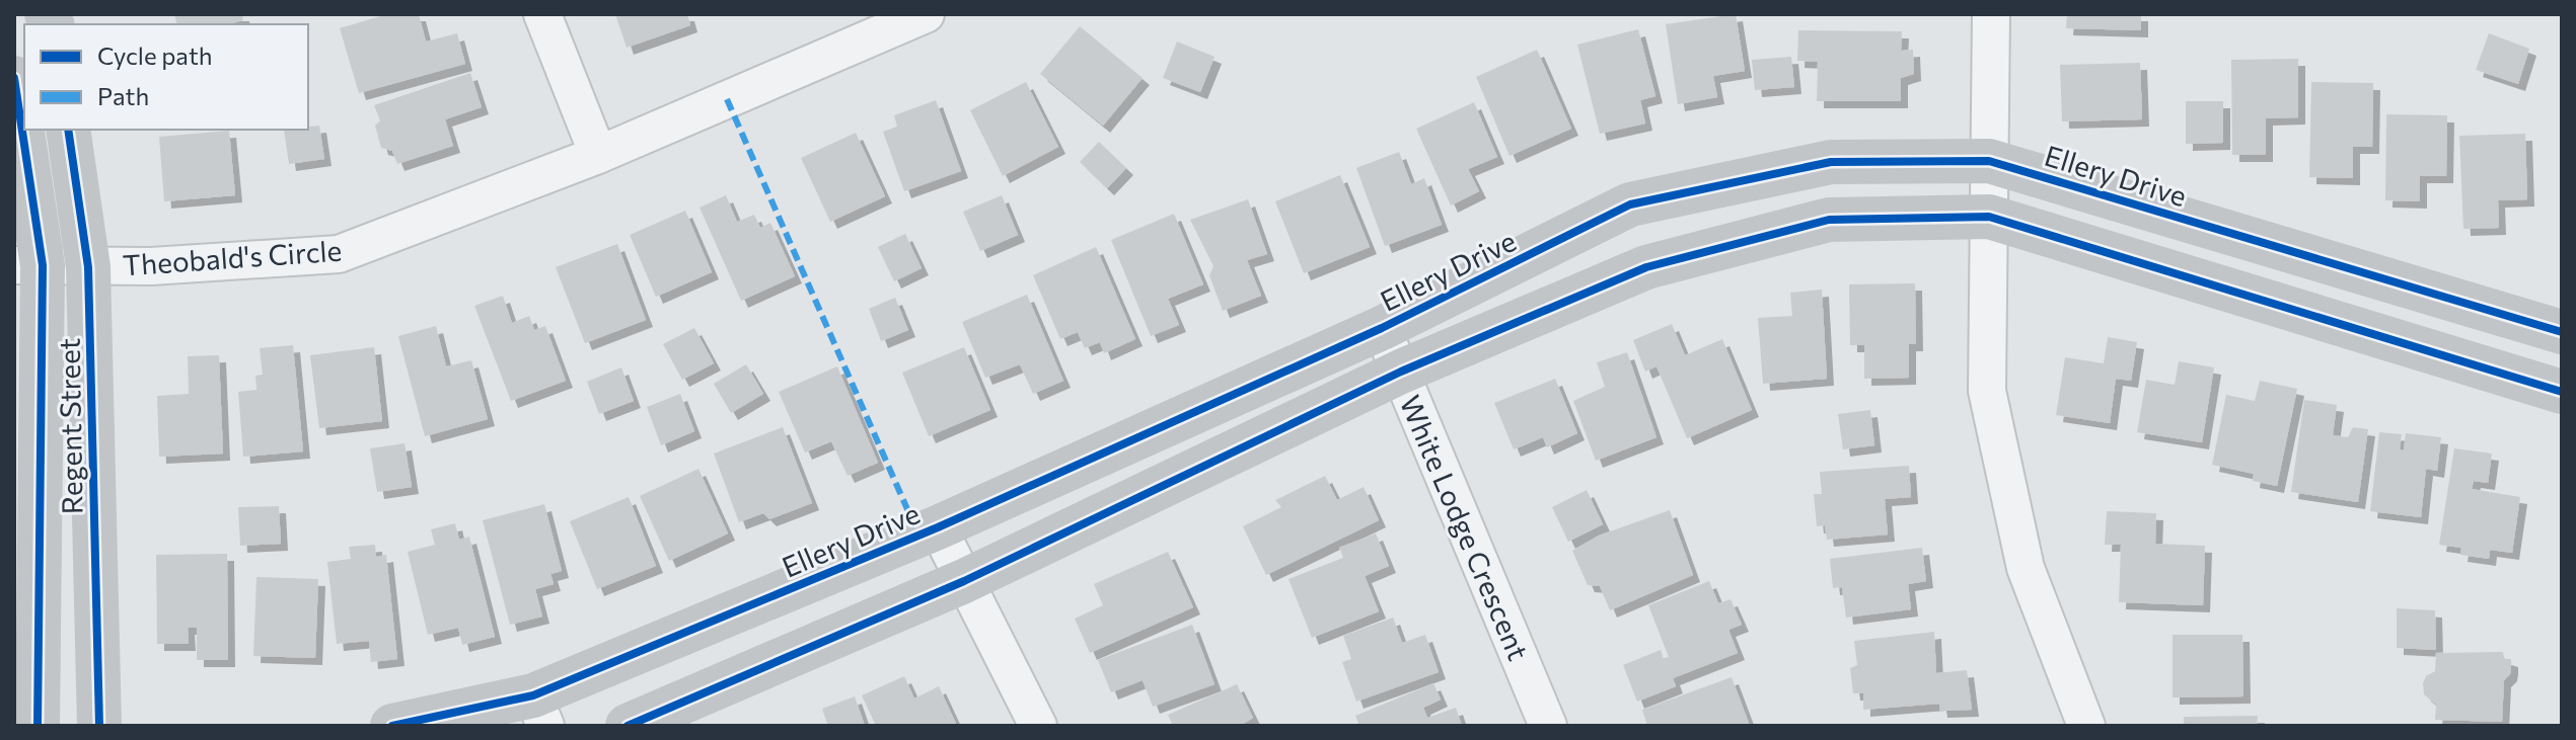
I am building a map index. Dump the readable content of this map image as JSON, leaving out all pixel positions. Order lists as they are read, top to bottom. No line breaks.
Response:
{"streets":{"street":["Ellery Drive","Theobald's Circle","Regent Street","White Lodge Crescent"]},"crossings":[["Ellery Drive","White Lodge Crescent"],["Theobald's Circle","Regent Street"]],"legend":["Cycle path","Path"]}
